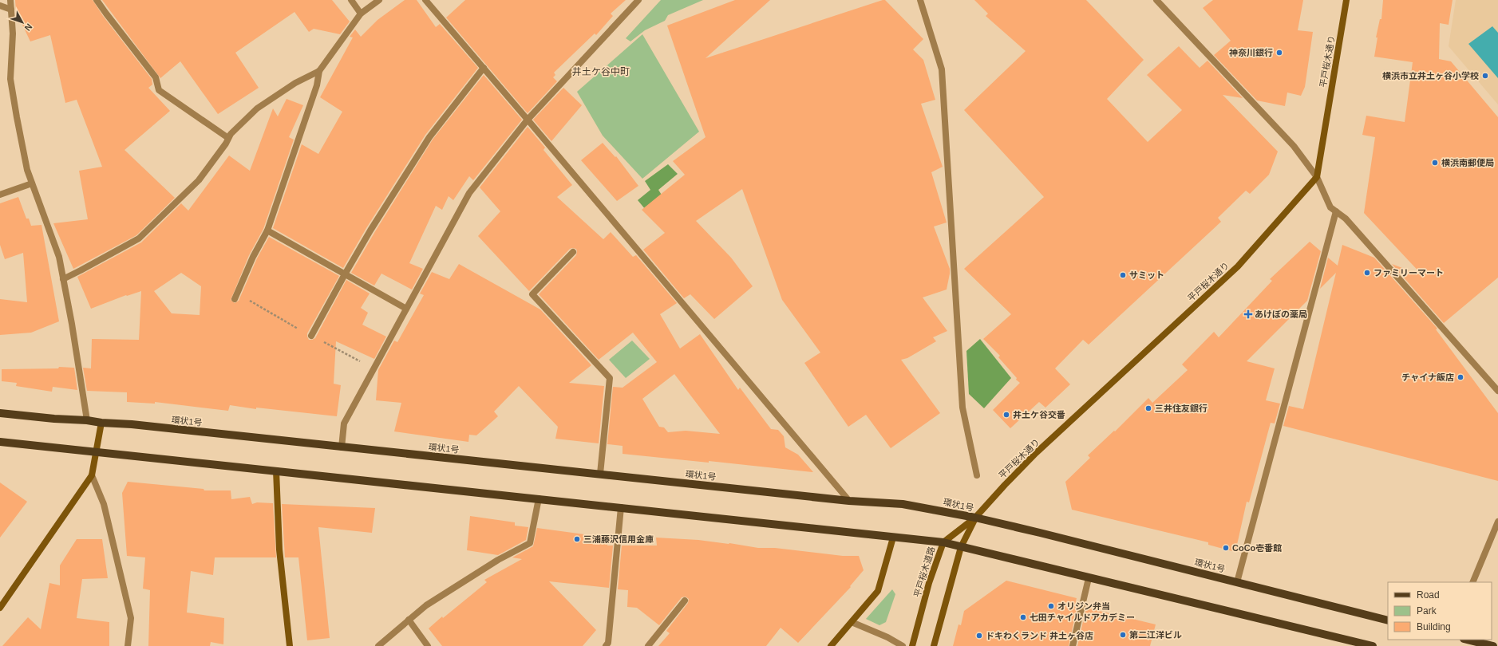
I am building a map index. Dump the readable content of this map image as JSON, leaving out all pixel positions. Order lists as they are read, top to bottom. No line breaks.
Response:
{"streets":{"main road":["平戸桜木通り","環状1号","平戸桜木道路"]},"crossings":[["平戸桜木通り","環状1号"],["平戸桜木通り","平戸桜木道路"],["環状1号","平戸桜木道路"]],"districts":["井土ケ谷中町"],"places":{"other":["神奈川銀行","横浜市立井土ヶ谷小学校","横浜南郵便局","ファミリーマート","サミット","チャイナ飯店","三井住友銀行","井土ケ谷交番","三浦藤沢信用金庫","CoCo壱番館","オリジン弁当","七田チャイルドアカデミー","第二江洋ビル","ドキわくランド 井土ヶ谷店"],"health":["あけぼの薬局"]},"legend":["Road","Park","Building"],"north":"bottom right"}
